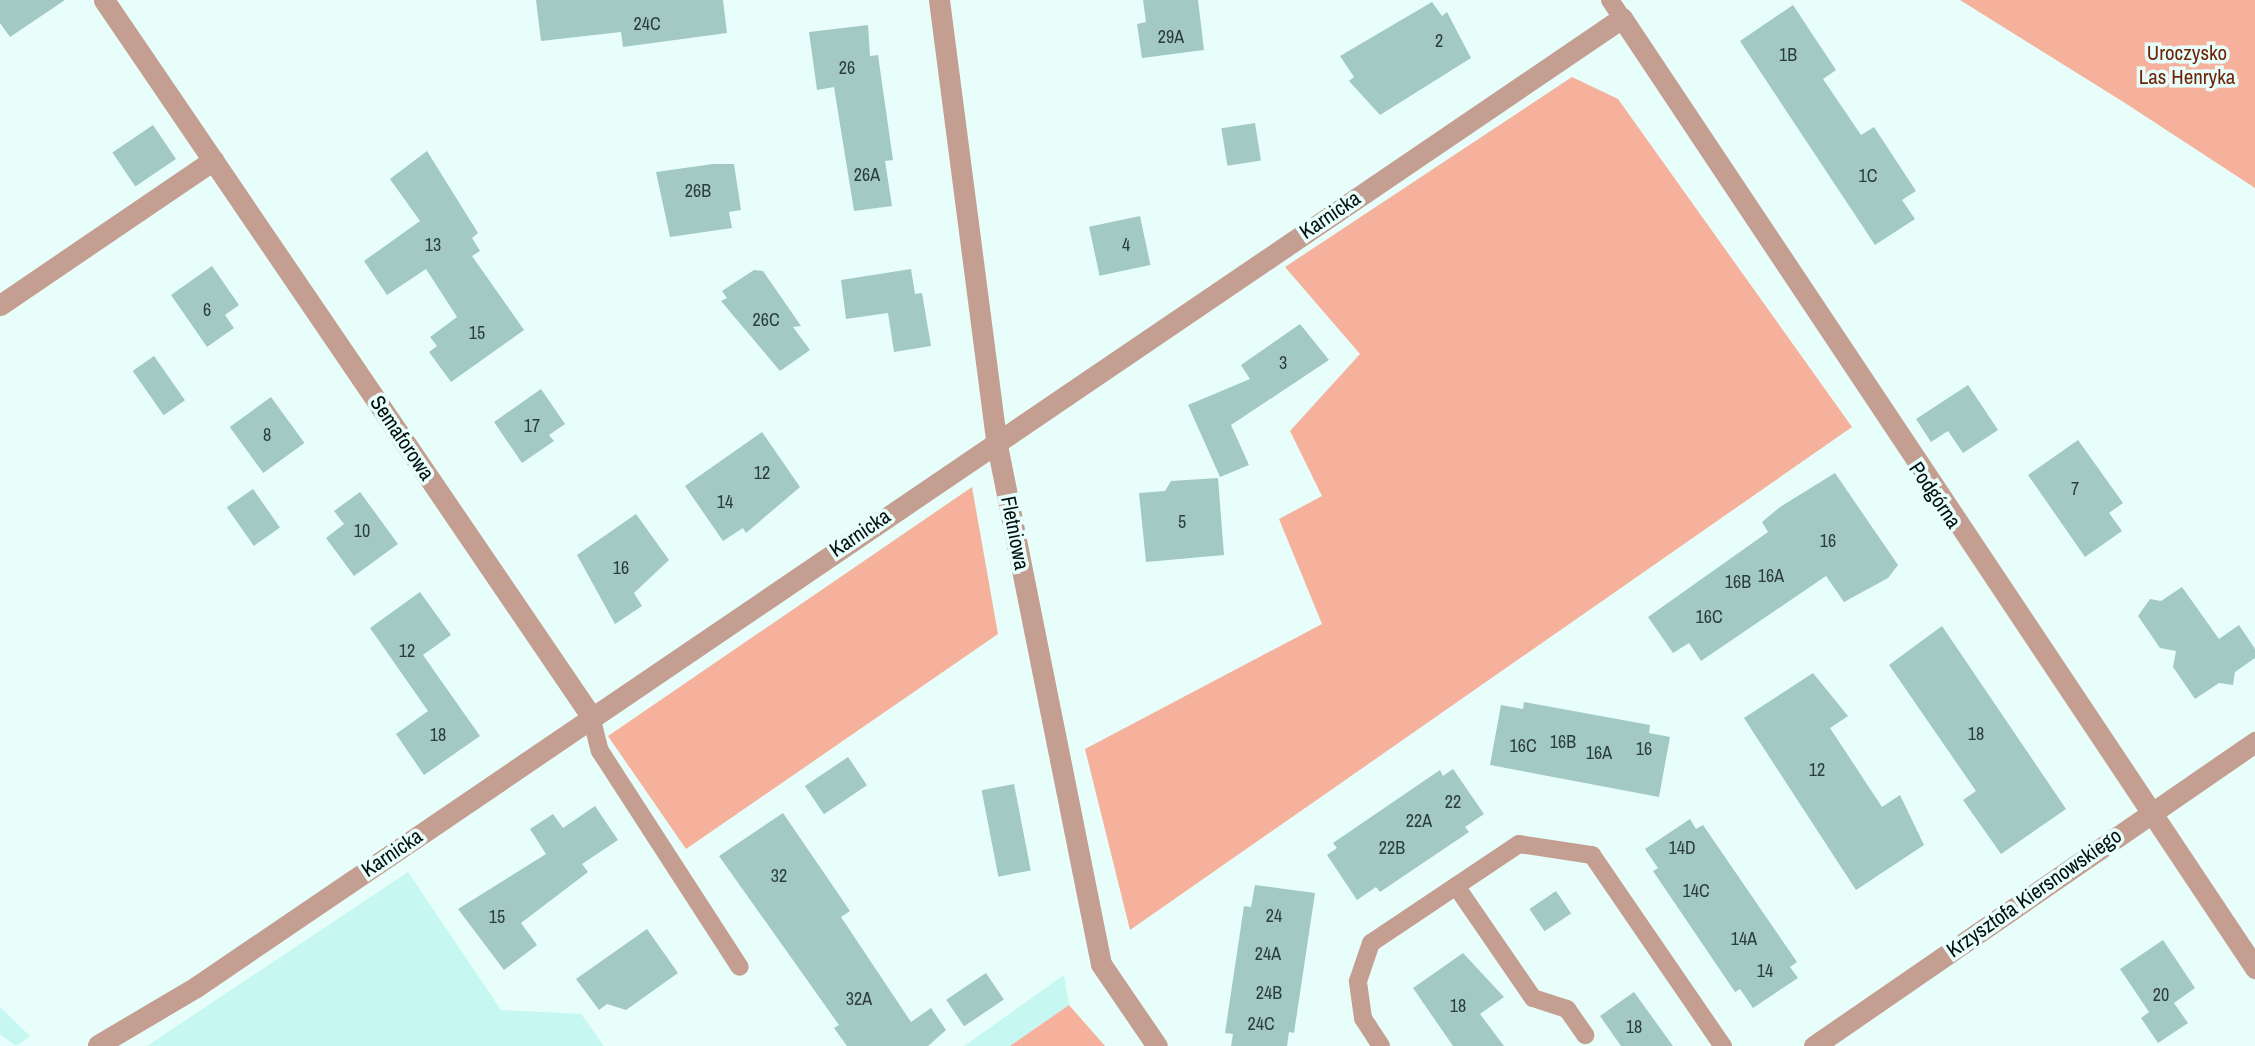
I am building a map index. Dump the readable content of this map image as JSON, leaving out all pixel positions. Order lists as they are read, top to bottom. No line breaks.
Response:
{"streets":{"street":["Karnicka","Semaforowa","Podgórna","Fletniowa","Krzysztofa Kiersnowskiego"]},"crossings":[["Karnicka","Semaforowa"],["Karnicka","Podgórna"],["Karnicka","Fletniowa"],["Podgórna","Krzysztofa Kiersnowskiego"]],"parks":["Uroczysko Las Henryka"],"house_numbers":["24C","29A","2","1B","26","26A","1C","26B","13","4","6","26C","15","3","17","8","12","7","14","5","10","16","16","16A","16B","16C","12","18","18","16B","16C","16","16A","12","22","22A","22B","14D","32","14C","24","15","14A","24A","14","24B","20","32A","18","24C","18"]}
